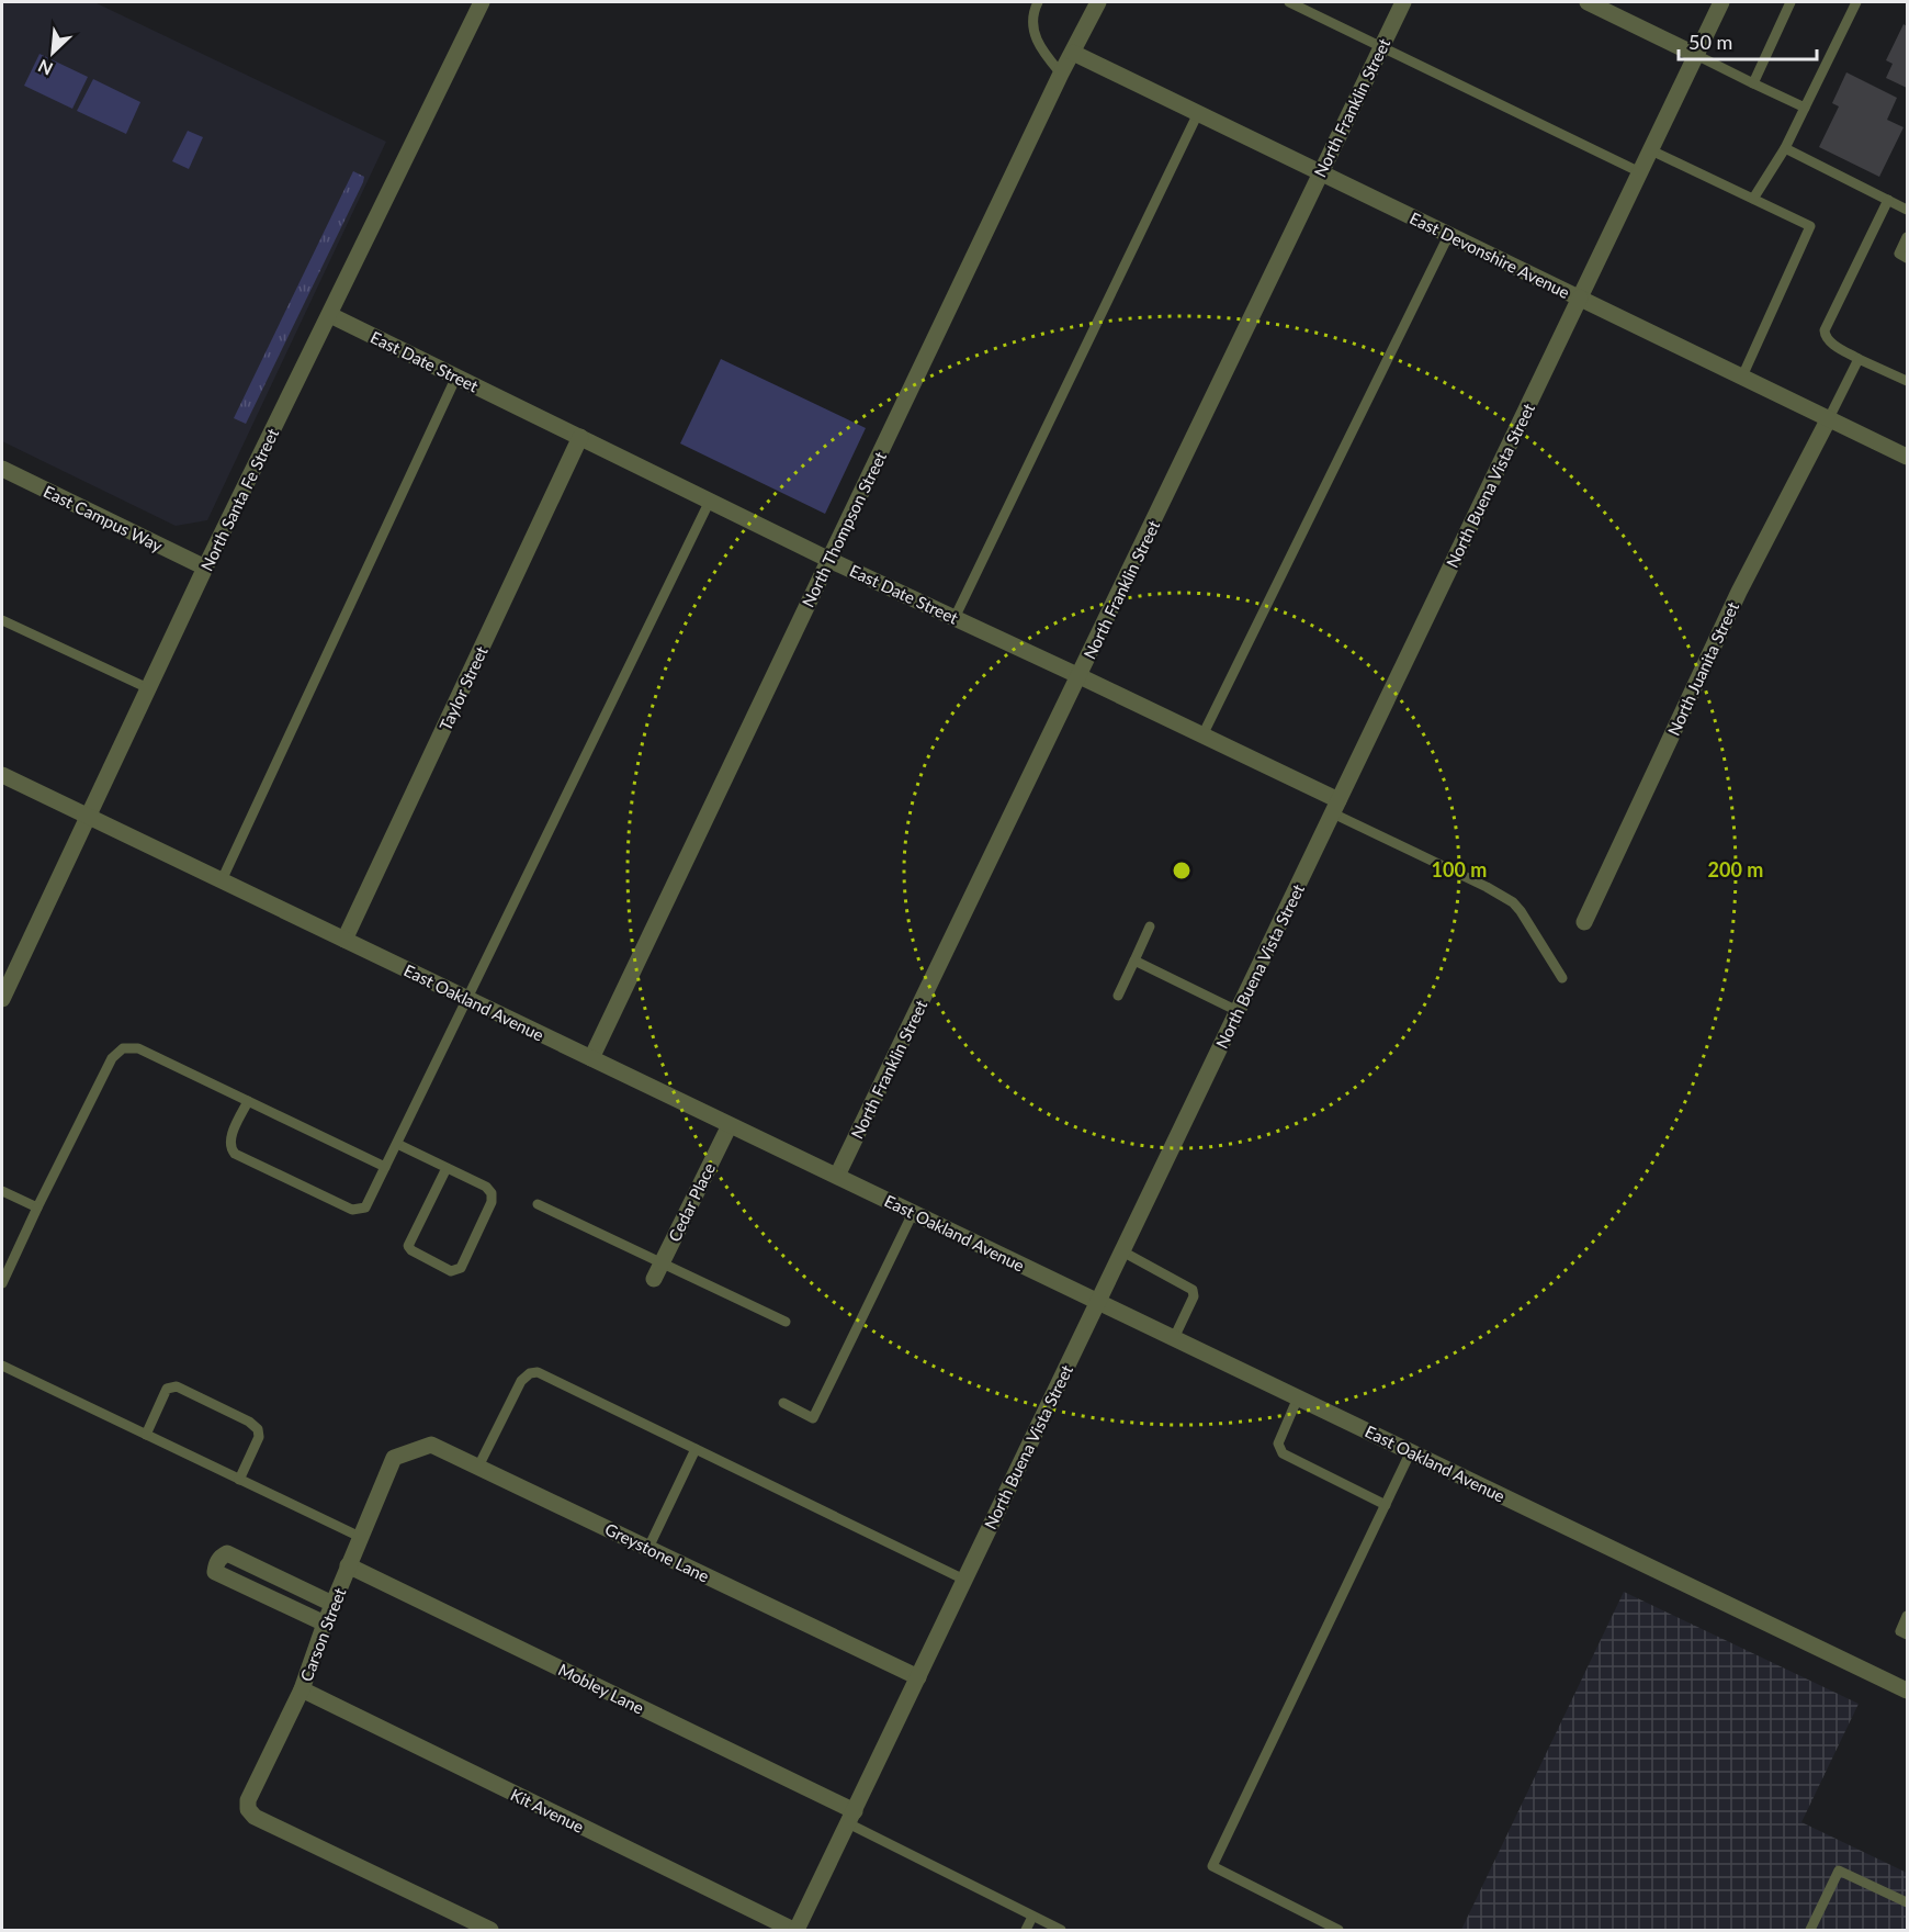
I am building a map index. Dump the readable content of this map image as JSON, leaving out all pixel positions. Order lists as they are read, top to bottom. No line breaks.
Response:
{"streets":{"street":["North Franklin Street","East Devonshire Avenue","East Date Street","North Buena Vista Street","North Santa Fe Street","East Campus Way","North Thompson Street","North Juanita Street","Taylor Street","East Oakland Avenue","Cedar Place","Greystone Lane","Carson Street","Mobley Lane","Kit Avenue"]},"crossings":[["North Franklin Street","East Devonshire Avenue"],["North Franklin Street","East Date Street"],["North Franklin Street","East Oakland Avenue"],["East Devonshire Avenue","North Buena Vista Street"],["East Devonshire Avenue","North Thompson Street"],["East Devonshire Avenue","North Juanita Street"],["East Date Street","North Buena Vista Street"],["East Date Street","North Santa Fe Street"],["East Date Street","North Thompson Street"],["East Date Street","Taylor Street"],["North Buena Vista Street","East Oakland Avenue"],["North Buena Vista Street","Greystone Lane"],["North Buena Vista Street","Mobley Lane"],["North Buena Vista Street","Kit Avenue"],["North Santa Fe Street","East Campus Way"],["North Santa Fe Street","East Oakland Avenue"],["North Thompson Street","East Oakland Avenue"],["Taylor Street","East Oakland Avenue"],["East Oakland Avenue","Cedar Place"],["Greystone Lane","Carson Street"],["Carson Street","Mobley Lane"],["Carson Street","Kit Avenue"]],"scale_bar":"50 m","north":"bottom left","rings":["100 m","200 m"]}
